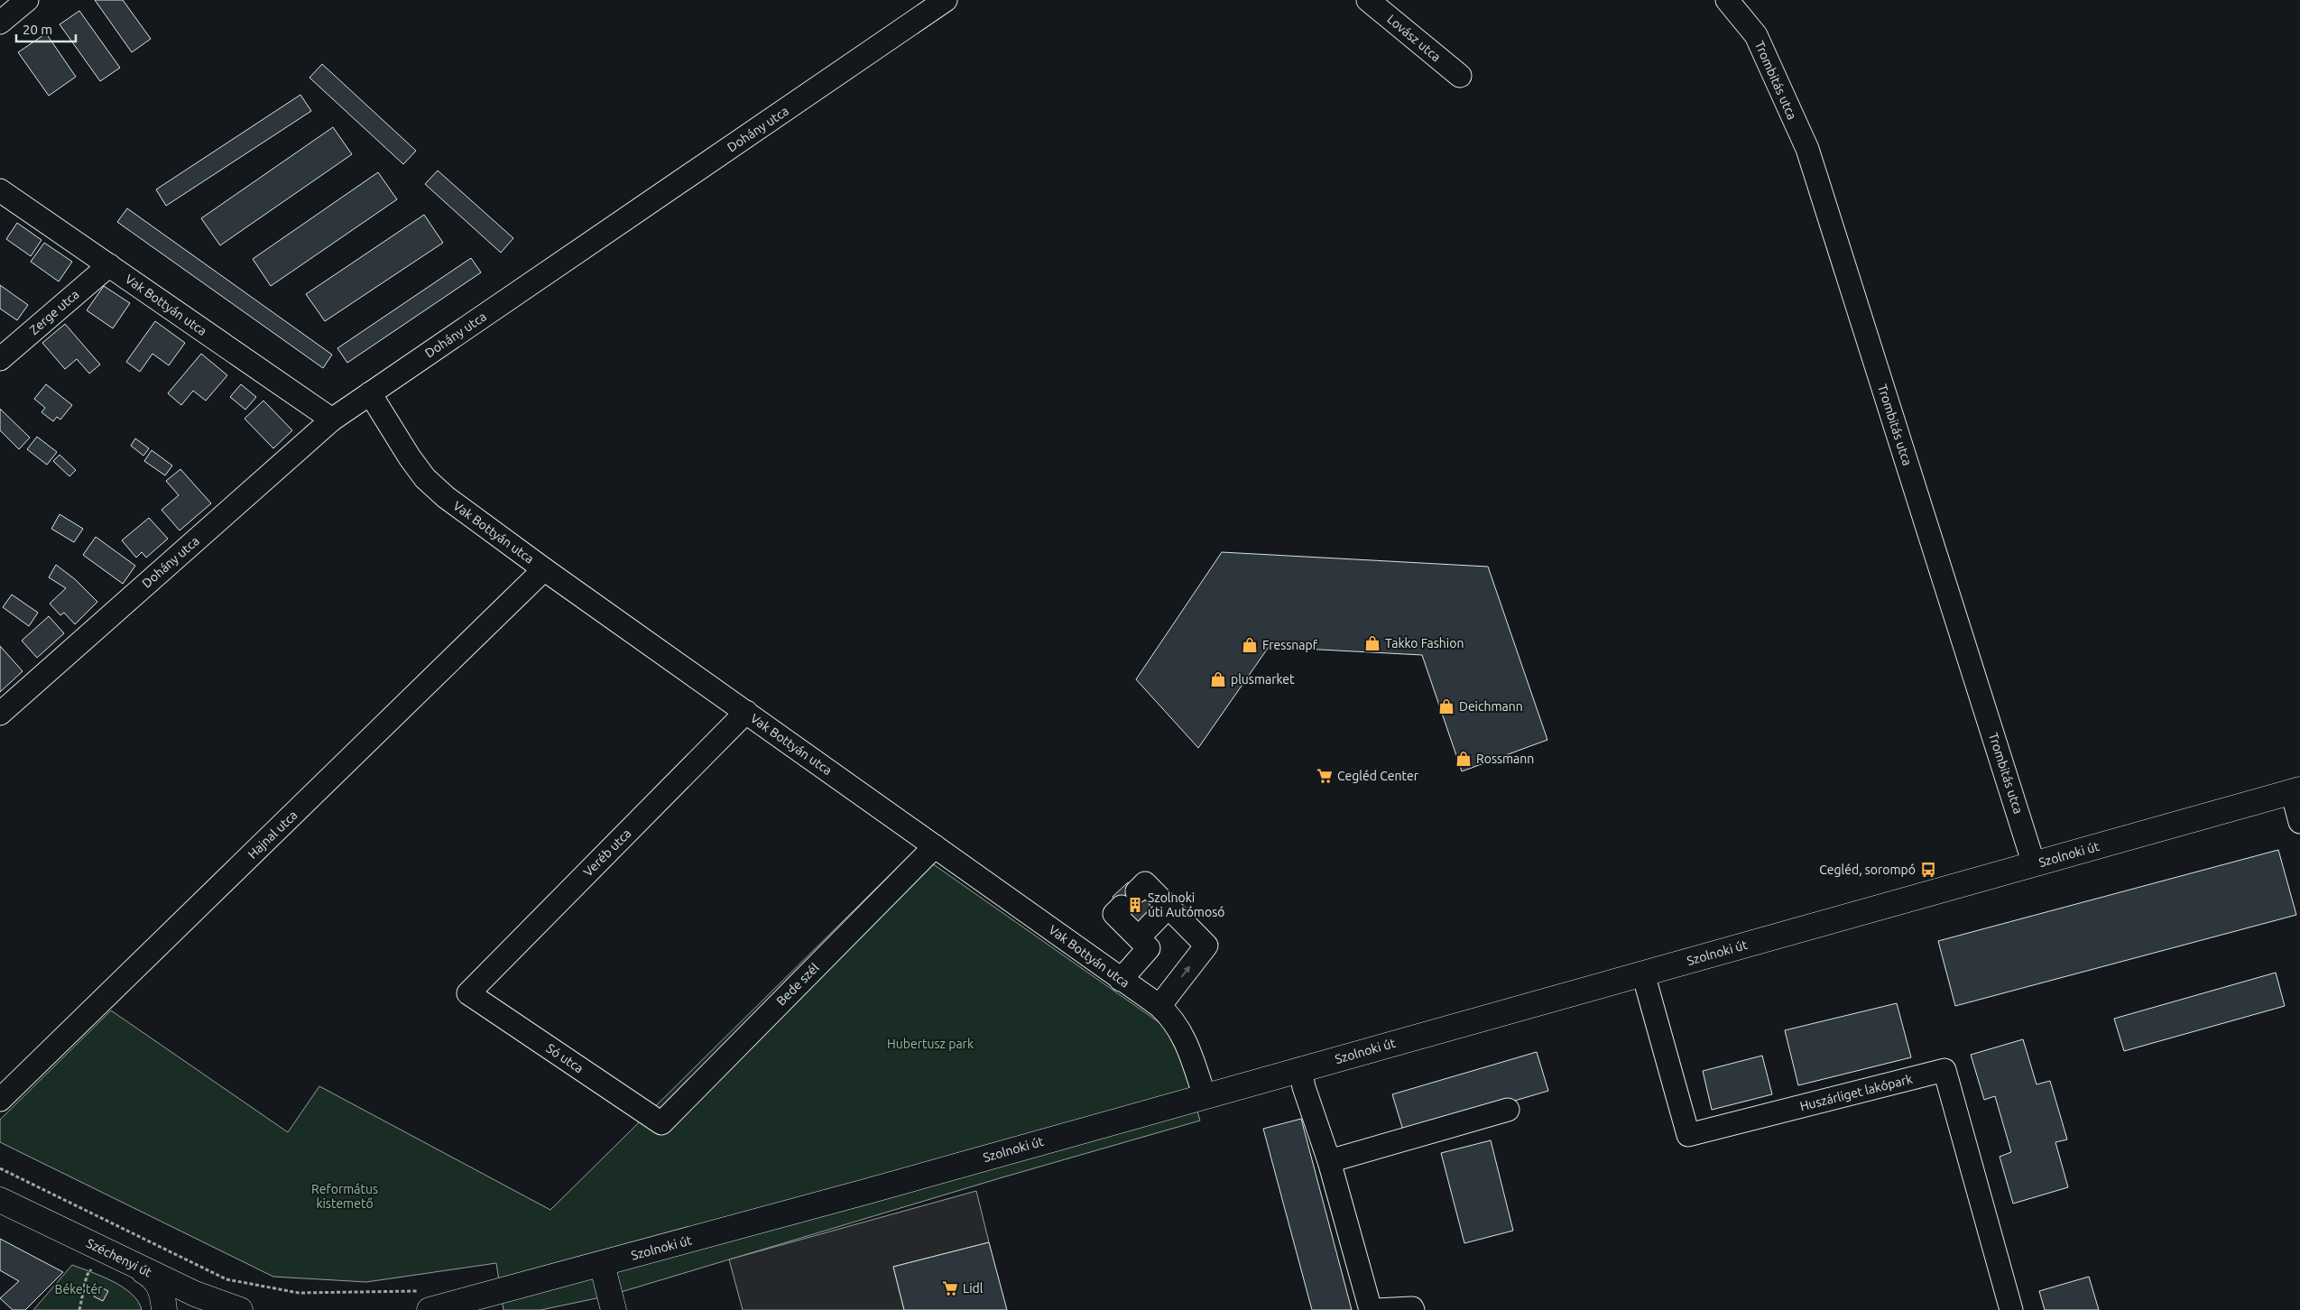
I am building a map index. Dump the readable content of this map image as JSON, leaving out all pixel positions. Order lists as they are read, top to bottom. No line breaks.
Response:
{"streets":{"main road":["Szolnoki út","Széchenyi út"],"street":["Lovász utca","Trombitás utca","Dohány utca","Vak Bottyán utca","Zerge utca","Hajnal utca","Veréb utca","Bede szél","Só utca","Huszárliget lakópark"]},"crossings":[["Trombitás utca","Szolnoki út"],["Dohány utca","Vak Bottyán utca"],["Vak Bottyán utca","Zerge utca"],["Vak Bottyán utca","Hajnal utca"],["Vak Bottyán utca","Veréb utca"],["Vak Bottyán utca","Szolnoki út"],["Vak Bottyán utca","Bede szél"],["Veréb utca","Só utca"],["Szolnoki út","Huszárliget lakópark"],["Bede szél","Só utca"]],"parks":["Hubertusz park","Református kistemető","Béke tér"],"places":{"shop":["Takko Fashion","Fressnapf","plusmarket","Deichmann","Rossmann"],"supermarket":["Cegléd Center","Lidl"],"bus stop":["Cegléd, sorompó"],"building":["Szolnoki úti Autómosó"]},"scale_bar":"20 m"}
